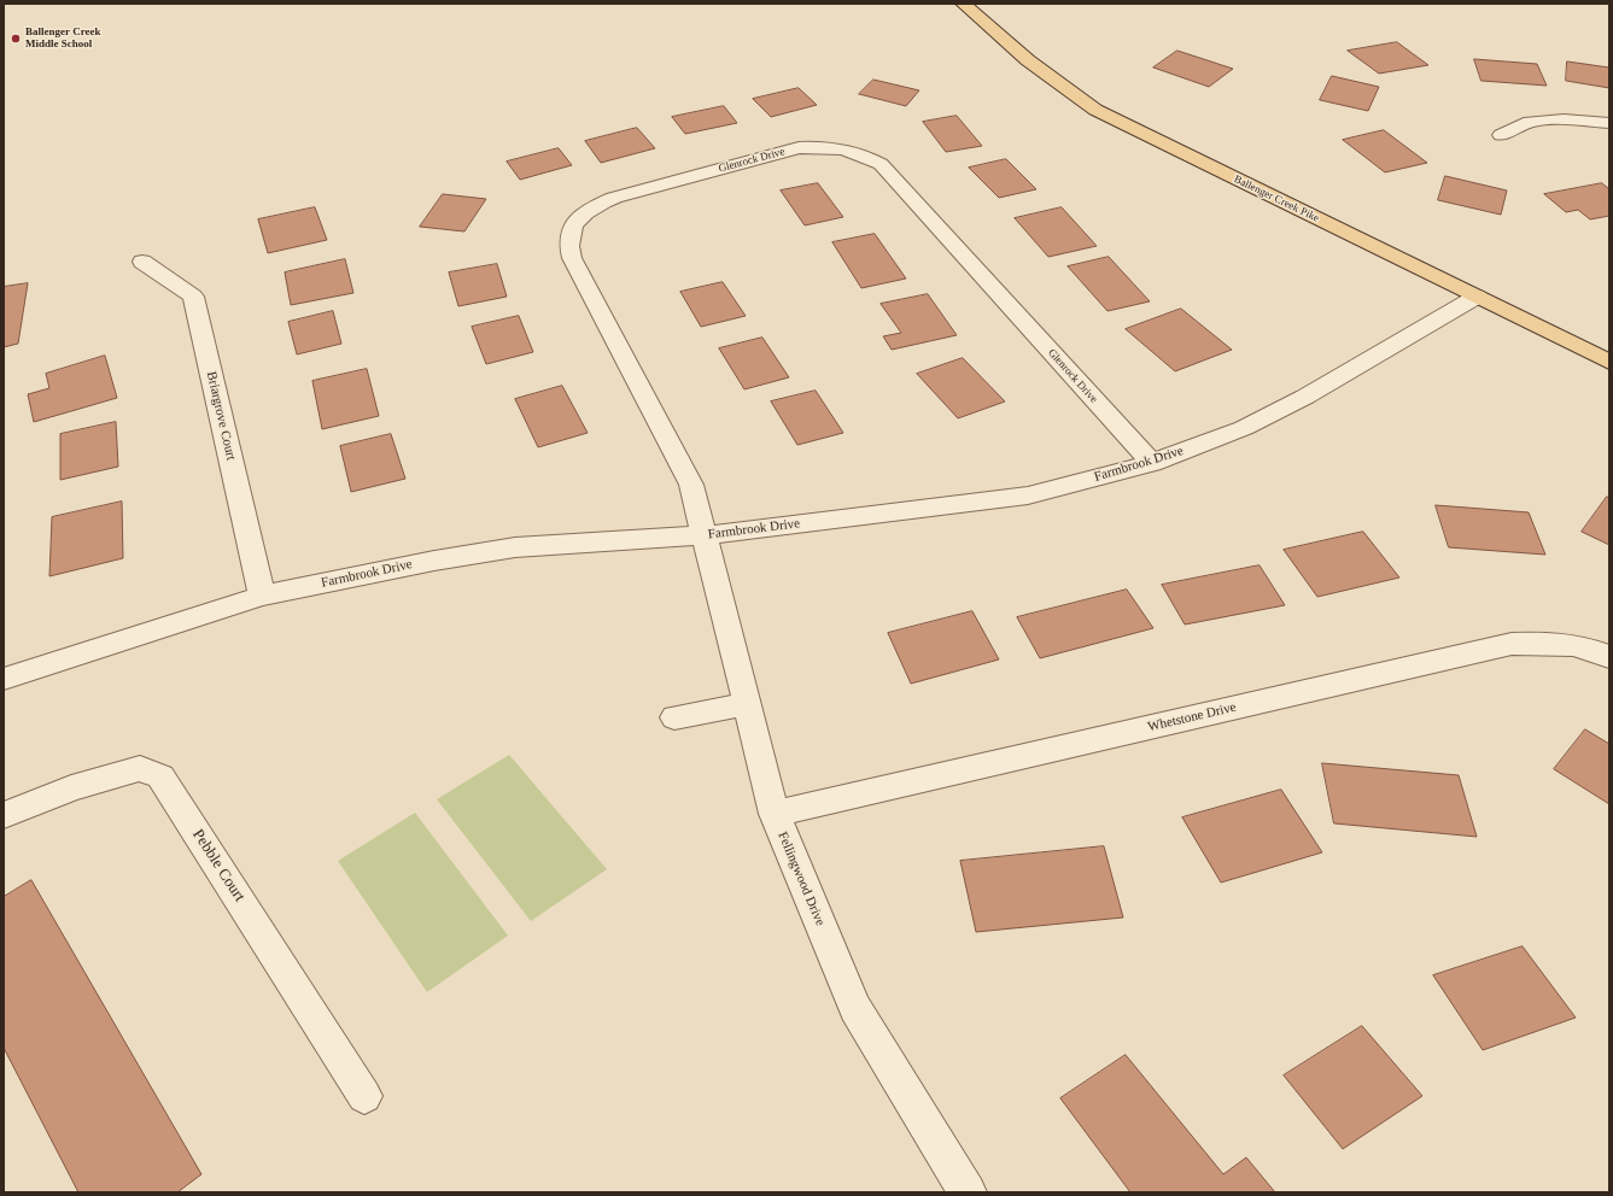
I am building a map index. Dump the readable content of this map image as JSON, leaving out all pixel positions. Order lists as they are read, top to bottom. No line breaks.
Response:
{"streets":{"main road":["Ballenger Creek Pike"],"street":["Glenrock Drive","Briargrove Court","Farmbrook Drive","Whetstone Drive","Pebble Court","Fellingwood Drive"]},"crossings":[["Glenrock Drive","Farmbrook Drive"],["Glenrock Drive","Fellingwood Drive"],["Ballenger Creek Pike","Farmbrook Drive"],["Briargrove Court","Farmbrook Drive"],["Farmbrook Drive","Fellingwood Drive"],["Whetstone Drive","Fellingwood Drive"]],"places":["Ballenger Creek Middle School"]}
